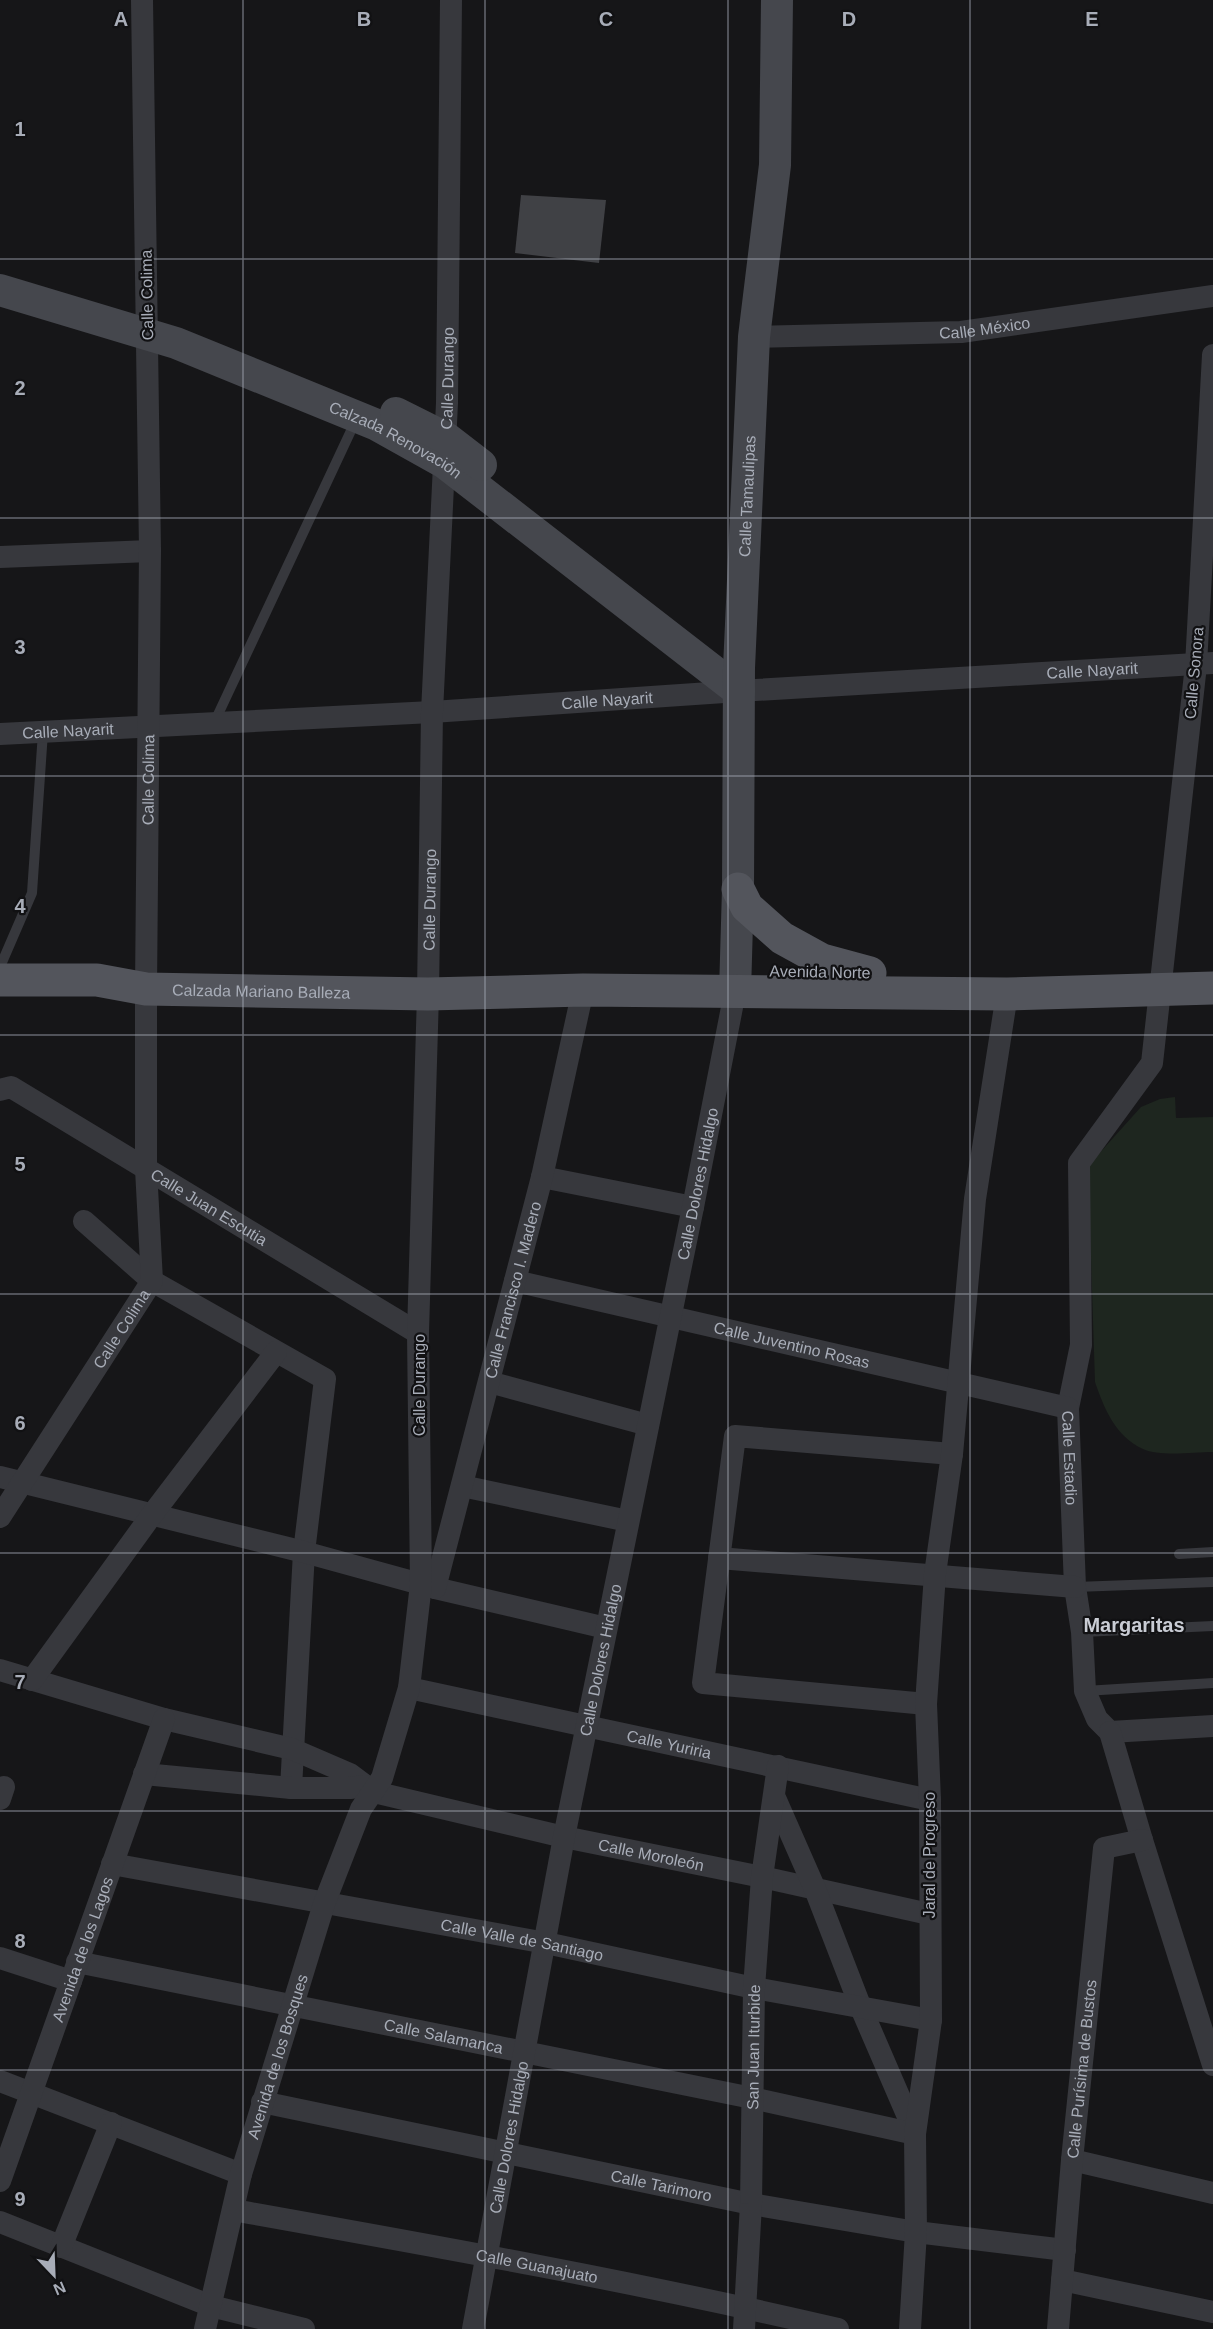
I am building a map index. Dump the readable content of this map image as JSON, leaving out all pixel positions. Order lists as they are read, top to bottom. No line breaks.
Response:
{"streets":{"main road":["Avenida Norte","Calzada Mariano Balleza"],"street":["Calle Colima","Calle México","Calle Durango","Calzada Renovación","Calle Tamaulipas","Calle Nayarit","Calle Sonora","Calle Dolores Hidalgo","Calle Juan Escutia","Calle Francisco I. Madero","Calle Juventino Rosas","Calle Estadio","Calle Yuriria","Calle Moroleón","Jaral de Progreso","Calle Valle de Santiago","Avenida de los Lagos","Calle Salamanca","San Juan Iturbide","Avenida de los Bosques","Calle Purísima de Bustos","Calle Tarimoro","Calle Guanajuato"]},"crossings":[["Calle Colima","Calzada Renovación"],["Calle Colima","Calle Nayarit"],["Calle Colima","Calzada Mariano Balleza"],["Calle Colima","Calle Juan Escutia"],["Calle México","Calle Tamaulipas"],["Calle Durango","Calzada Renovación"],["Calle Durango","Calle Nayarit"],["Calle Durango","Avenida Norte"],["Calle Durango","Calzada Mariano Balleza"],["Calle Durango","Calle Juan Escutia"],["Calle Durango","Calle Francisco I. Madero"],["Calle Durango","Calle Yuriria"],["Calle Durango","Calle Moroleón"],["Calle Durango","Avenida de los Bosques"],["Calzada Renovación","Calle Tamaulipas"],["Calzada Renovación","Calle Nayarit"],["Calle Tamaulipas","Calle Nayarit"],["Calle Tamaulipas","Avenida Norte"],["Calle Tamaulipas","Calle Dolores Hidalgo"],["Calle Nayarit","Calle Sonora"],["Calle Sonora","Avenida Norte"],["Calle Sonora","Calle Estadio"],["Avenida Norte","Calzada Mariano Balleza"],["Avenida Norte","Calle Dolores Hidalgo"],["Avenida Norte","Calle Francisco I. Madero"],["Avenida Norte","Calle Estadio"],["Avenida Norte","Jaral de Progreso"],["Calle Dolores Hidalgo","Calle Juventino Rosas"],["Calle Dolores Hidalgo","Calle Yuriria"],["Calle Dolores Hidalgo","Calle Moroleón"],["Calle Dolores Hidalgo","Calle Valle de Santiago"],["Calle Dolores Hidalgo","Calle Salamanca"],["Calle Dolores Hidalgo","Calle Tarimoro"],["Calle Dolores Hidalgo","Calle Guanajuato"],["Calle Francisco I. Madero","Calle Juventino Rosas"],["Calle Juventino Rosas","Calle Estadio"],["Calle Juventino Rosas","Jaral de Progreso"],["Calle Yuriria","Jaral de Progreso"],["Calle Yuriria","San Juan Iturbide"],["Calle Moroleón","Jaral de Progreso"],["Calle Moroleón","San Juan Iturbide"],["Calle Moroleón","Avenida de los Bosques"],["Jaral de Progreso","Calle Valle de Santiago"],["Jaral de Progreso","Calle Salamanca"],["Jaral de Progreso","Calle Tarimoro"],["Calle Valle de Santiago","Avenida de los Lagos"],["Calle Valle de Santiago","San Juan Iturbide"],["Calle Valle de Santiago","Avenida de los Bosques"],["Avenida de los Lagos","Calle Salamanca"],["Calle Salamanca","San Juan Iturbide"],["Calle Salamanca","Avenida de los Bosques"],["San Juan Iturbide","Calle Tarimoro"],["San Juan Iturbide","Calle Guanajuato"],["Avenida de los Bosques","Calle Tarimoro"],["Avenida de los Bosques","Calle Guanajuato"],["Calle Purísima de Bustos","Calle Tarimoro"]],"districts":["Margaritas"],"north":"bottom right","grid":{"columns":["A","B","C","D","E"],"rows":["1","2","3","4","5","6","7","8","9"]}}
